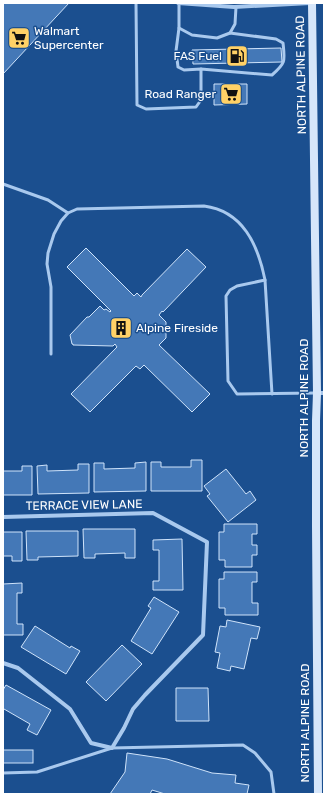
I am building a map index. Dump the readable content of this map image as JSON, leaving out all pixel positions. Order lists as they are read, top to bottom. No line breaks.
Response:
{"streets":{"main road":["NORTH ALPINE ROAD"],"street":["TERRACE VIEW LANE"]},"places":{"supermarket":["Walmart Supercenter","Road Ranger"],"fuel station":["FAS Fuel"],"building":["Alpine Fireside"]}}
